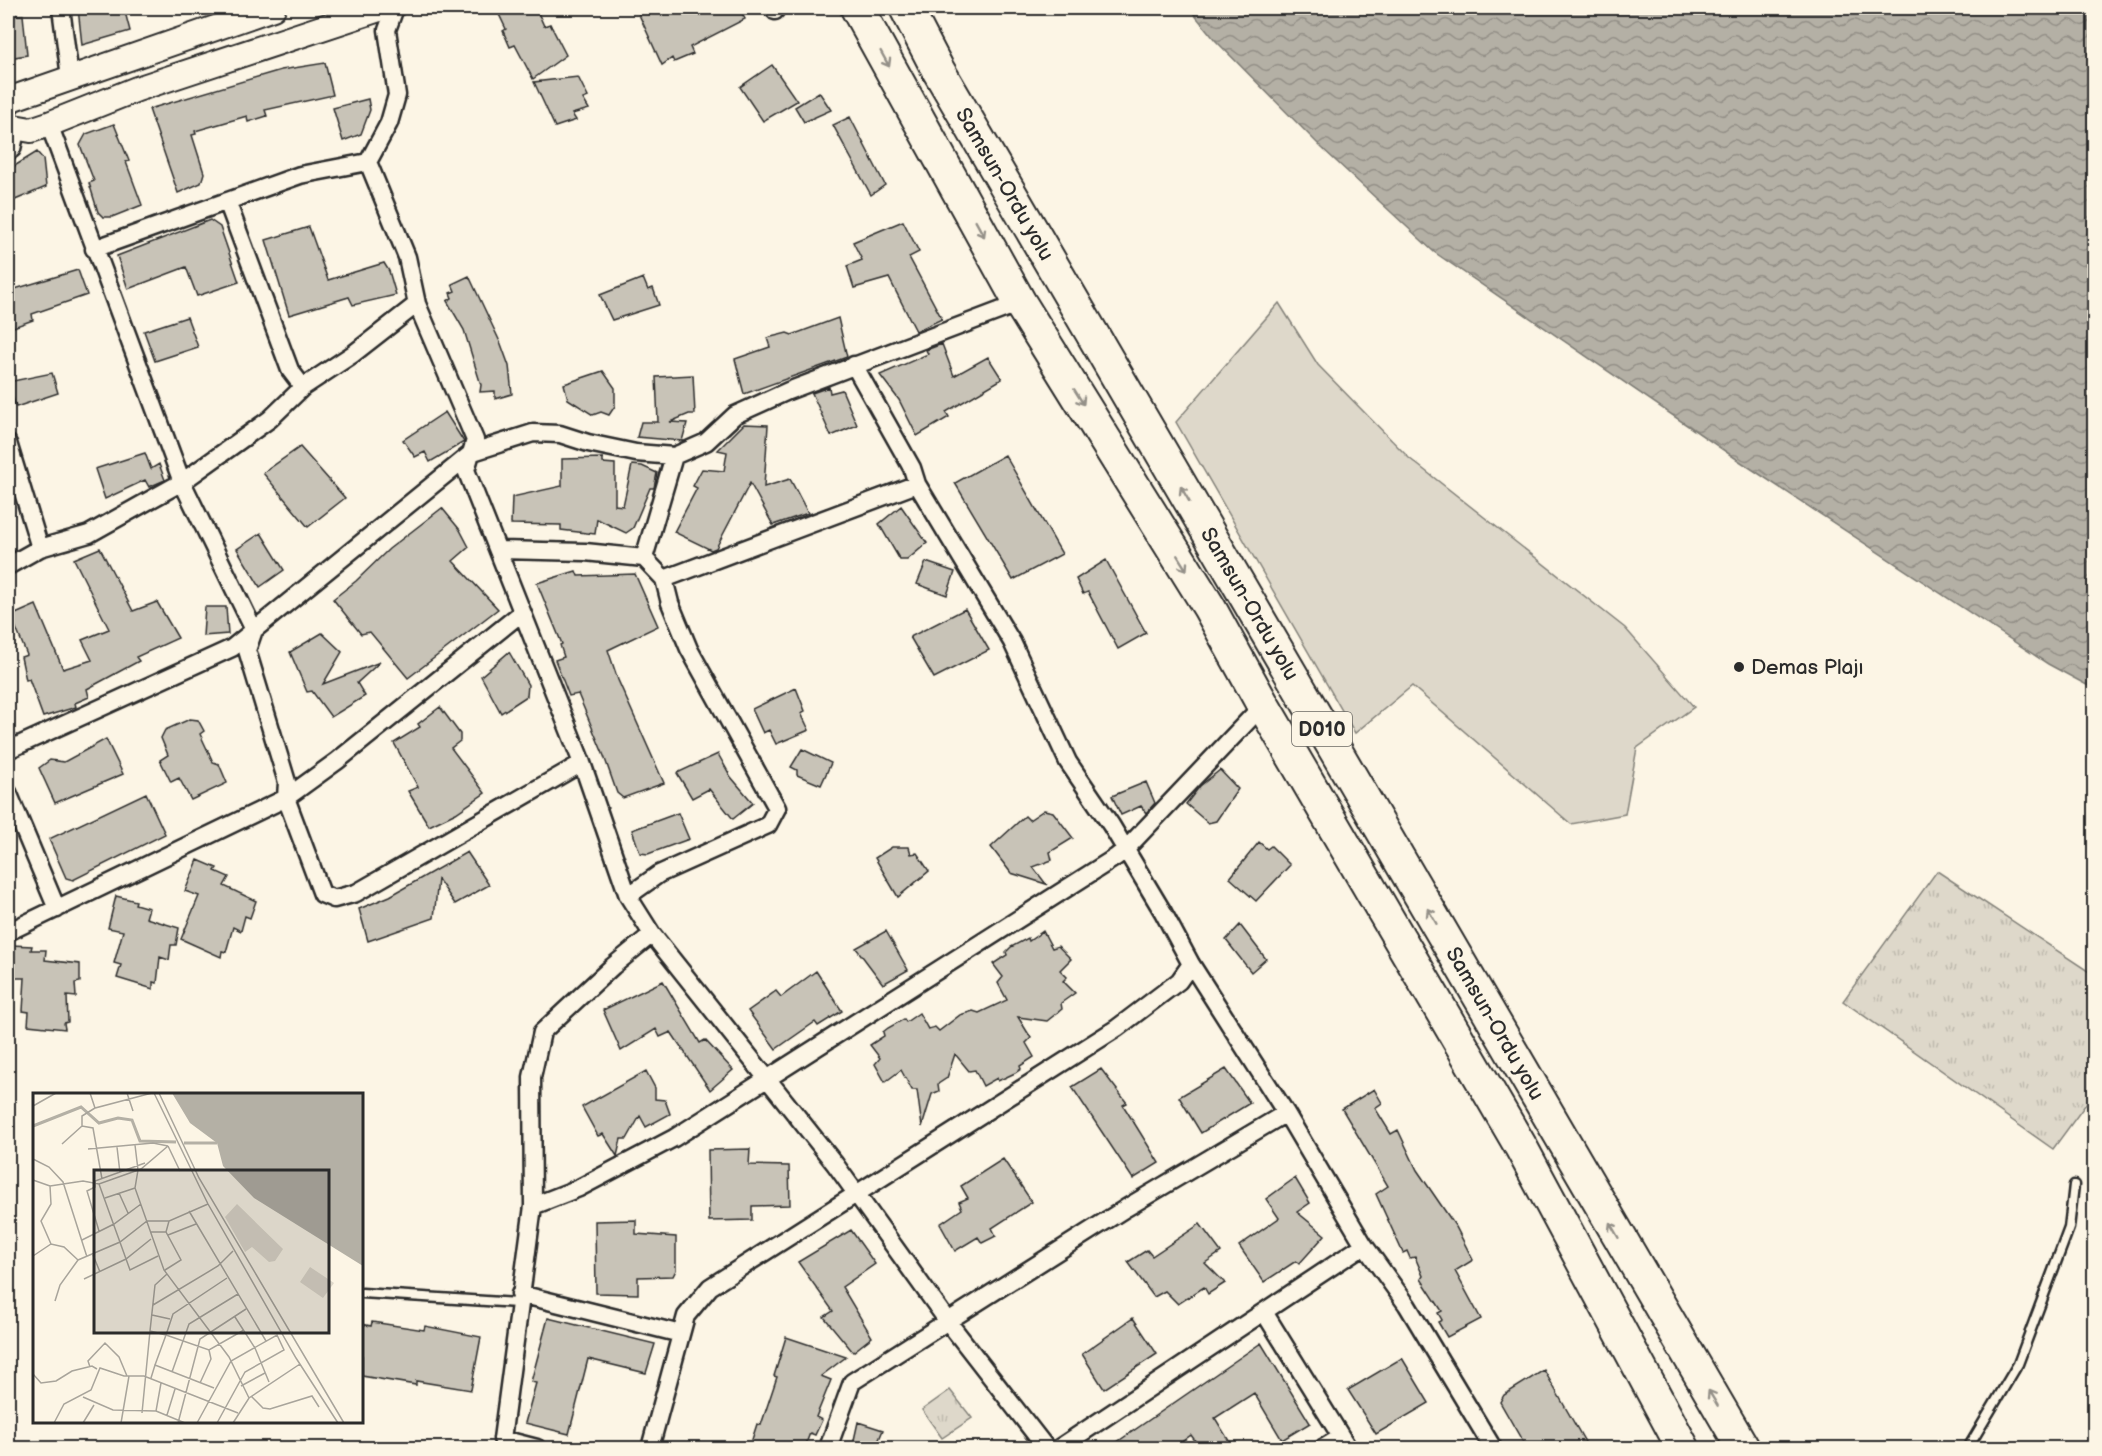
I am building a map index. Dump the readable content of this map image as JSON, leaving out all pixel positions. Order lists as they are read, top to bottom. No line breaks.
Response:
{"streets":{"highway":["Samsun-Ordu yolu","D010"]},"places":["Demas Plajı"]}
